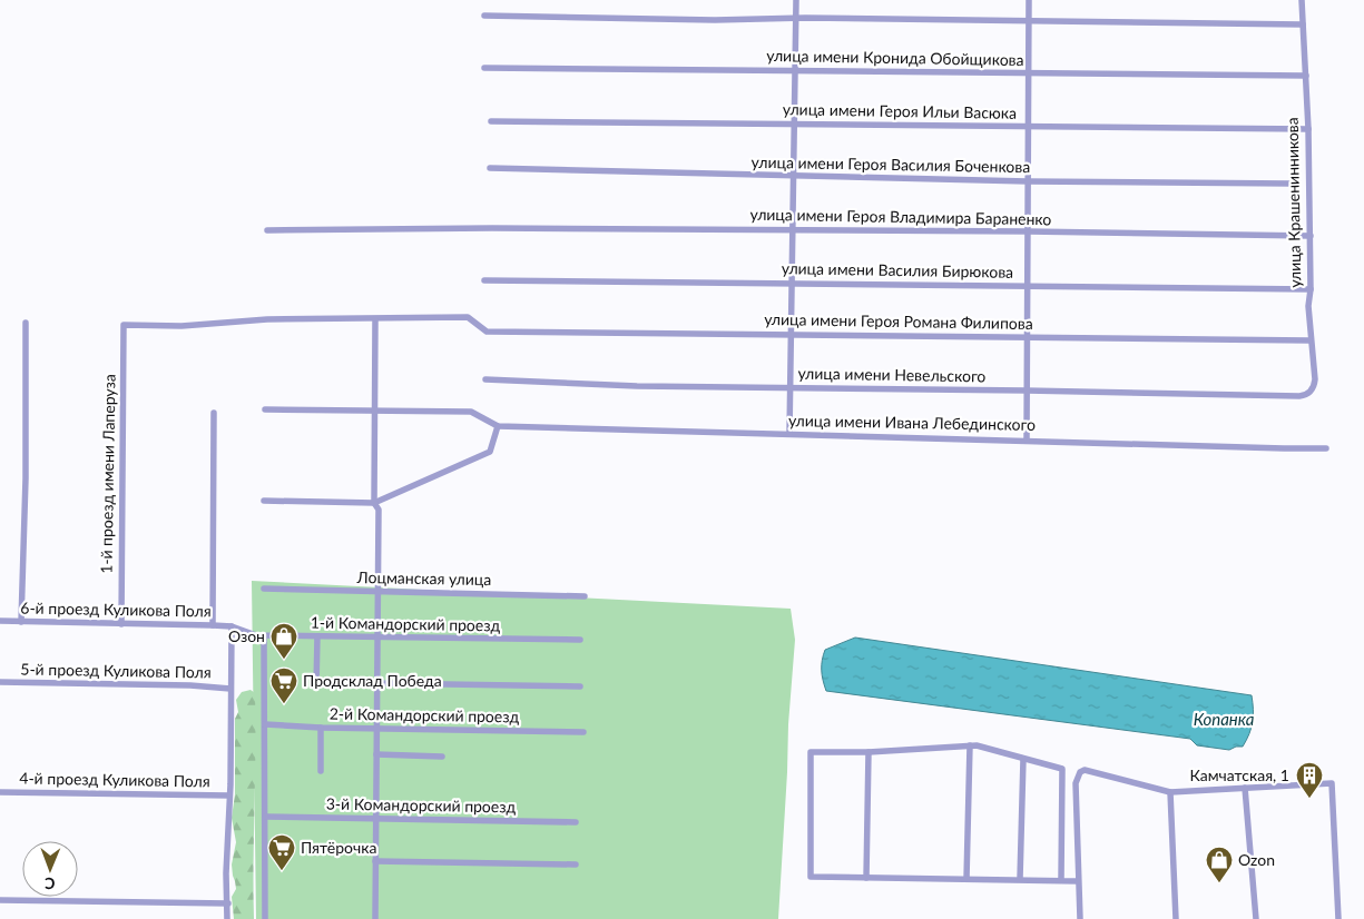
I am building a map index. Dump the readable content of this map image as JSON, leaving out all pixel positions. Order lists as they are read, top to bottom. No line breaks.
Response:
{"streets":{"street":["улица имени Кронида Обойщикова","улица имени Героя Ильи Васюка","улица имени Героя Василия Боченкова","улица Крашенинникова","улица имени Героя Владимира Бараненко","улица имени Василия Бирюкова","улица имени Героя Романа Филипова","улица имени Невельского","улица имени Ивана Лебединского","1-й проезд имени Лаперуза","Лоцманская улица","6-й проезд Куликова Поля","1-й Командорский проезд","5-й проезд Куликова Поля","2-й Командорский проезд","4-й проезд Куликова Поля","3-й Командорский проезд"]},"crossings":[["улица имени Кронида Обойщикова","улица Крашенинникова"],["улица имени Героя Ильи Васюка","улица Крашенинникова"],["улица Крашенинникова","улица имени Героя Владимира Бараненко"],["улица Крашенинникова","улица имени Василия Бирюкова"],["улица Крашенинникова","улица имени Героя Романа Филипова"],["улица Крашенинникова","улица имени Невельского"],["улица имени Героя Романа Филипова","1-й проезд имени Лаперуза"],["1-й проезд имени Лаперуза","6-й проезд Куликова Поля"],["6-й проезд Куликова Поля","1-й Командорский проезд"]],"water":["Копанка"],"places":{"shop":["Озон","Ozon"],"supermarket":["Продсклад Победа","Пятёрочка"],"building":["Камчатская, 1"]},"north":"bottom"}
